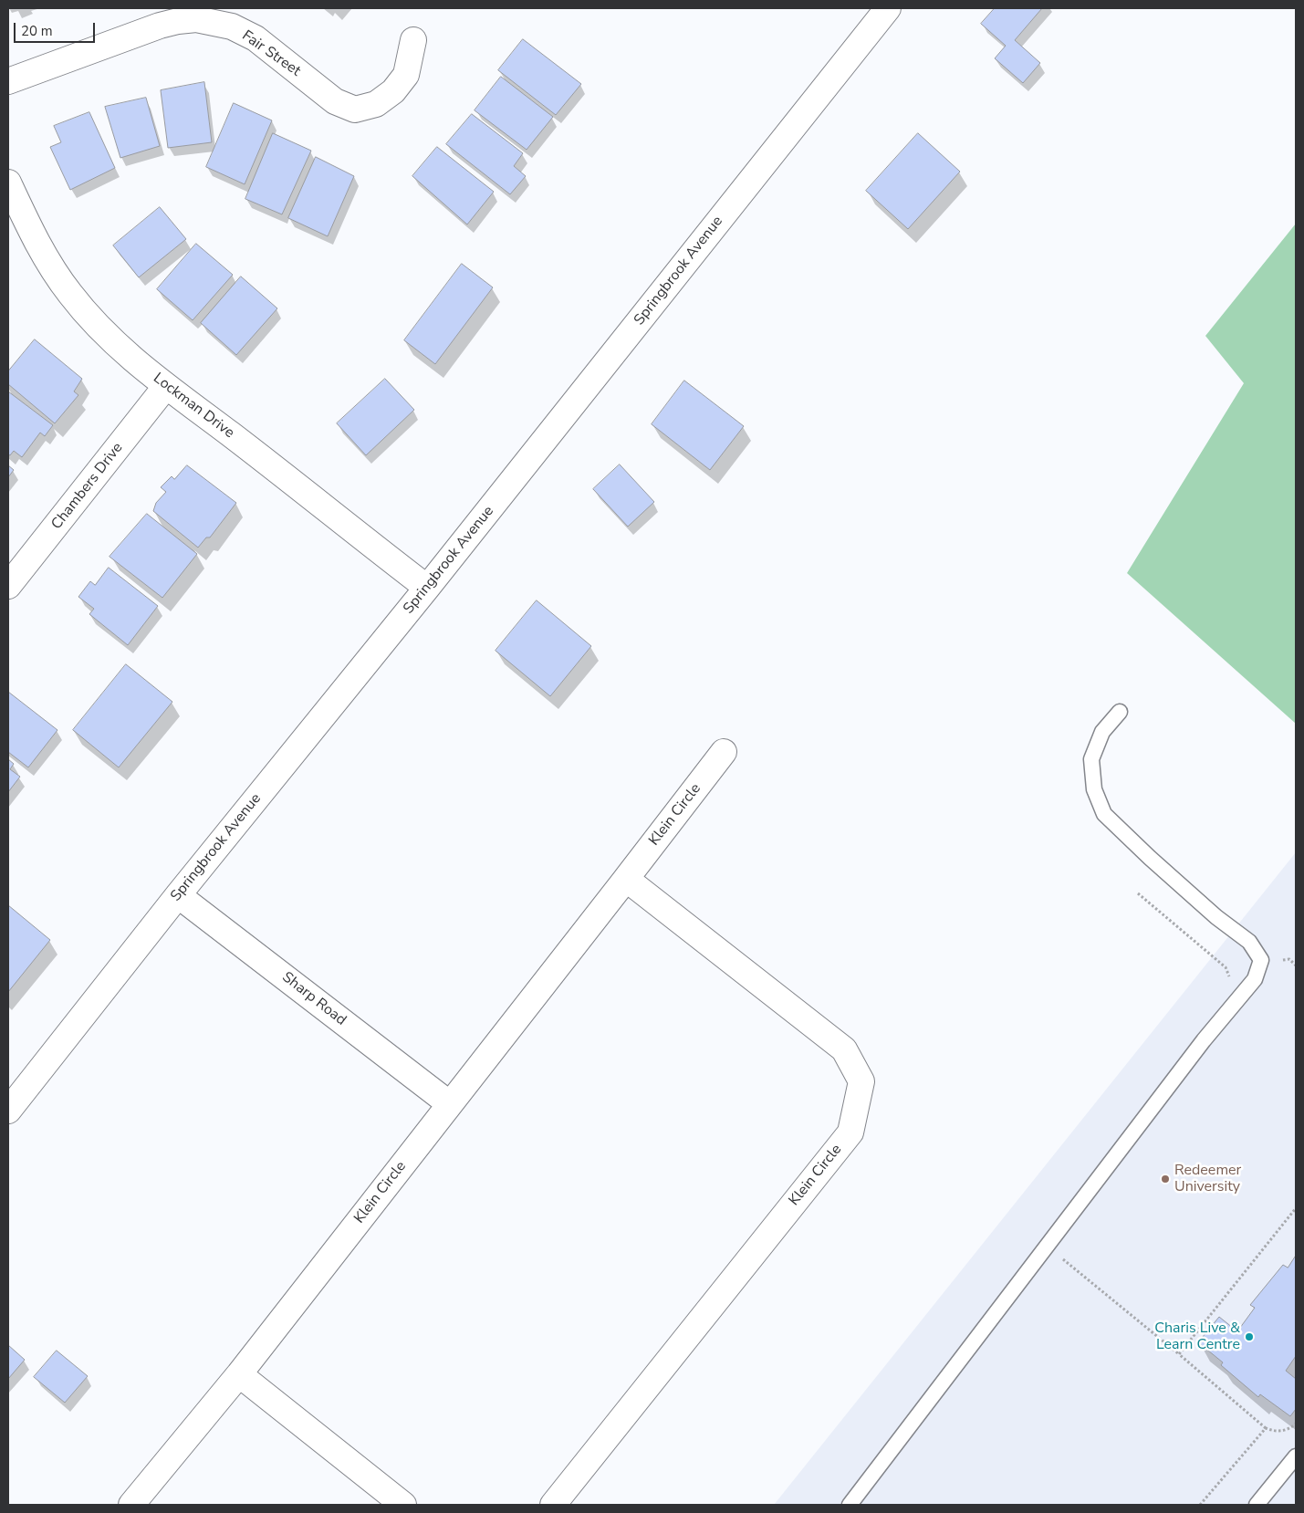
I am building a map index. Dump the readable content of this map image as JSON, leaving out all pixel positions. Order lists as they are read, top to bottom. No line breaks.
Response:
{"streets":{"street":["Fair Street","Springbrook Avenue","Lockman Drive","Chambers Drive","Klein Circle","Sharp Road"]},"crossings":[["Springbrook Avenue","Lockman Drive"],["Springbrook Avenue","Sharp Road"],["Lockman Drive","Chambers Drive"],["Klein Circle","Sharp Road"]],"places":["Redeemer University","Charis Live & Learn Centre"],"scale_bar":"20 m"}
